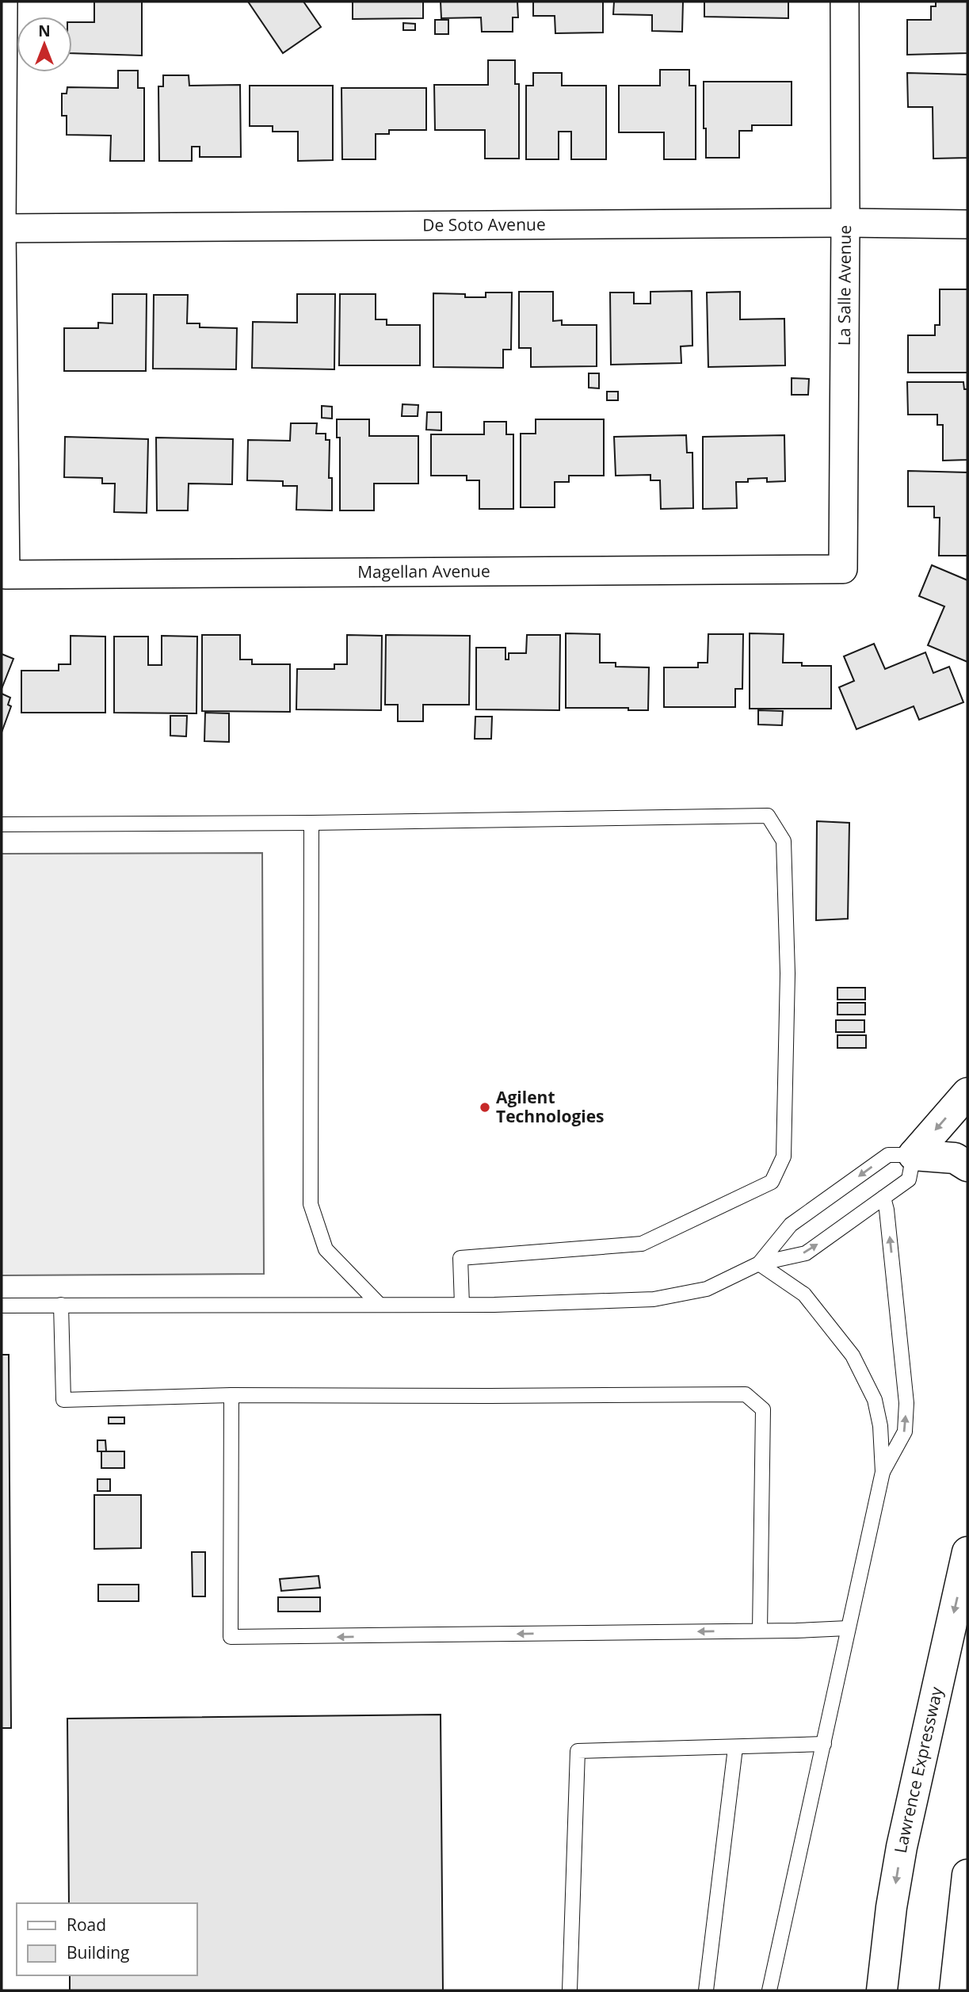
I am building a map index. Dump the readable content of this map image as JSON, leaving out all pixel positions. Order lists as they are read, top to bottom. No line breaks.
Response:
{"streets":{"highway":["Lawrence Expressway"],"street":["De Soto Avenue","La Salle Avenue","Magellan Avenue"]},"crossings":[["De Soto Avenue","La Salle Avenue"],["De Soto Avenue","Magellan Avenue"],["La Salle Avenue","Magellan Avenue"]],"one_way":["Lawrence Expressway"],"places":["Agilent Technologies"],"legend":["Road","Building"],"north":"top"}
